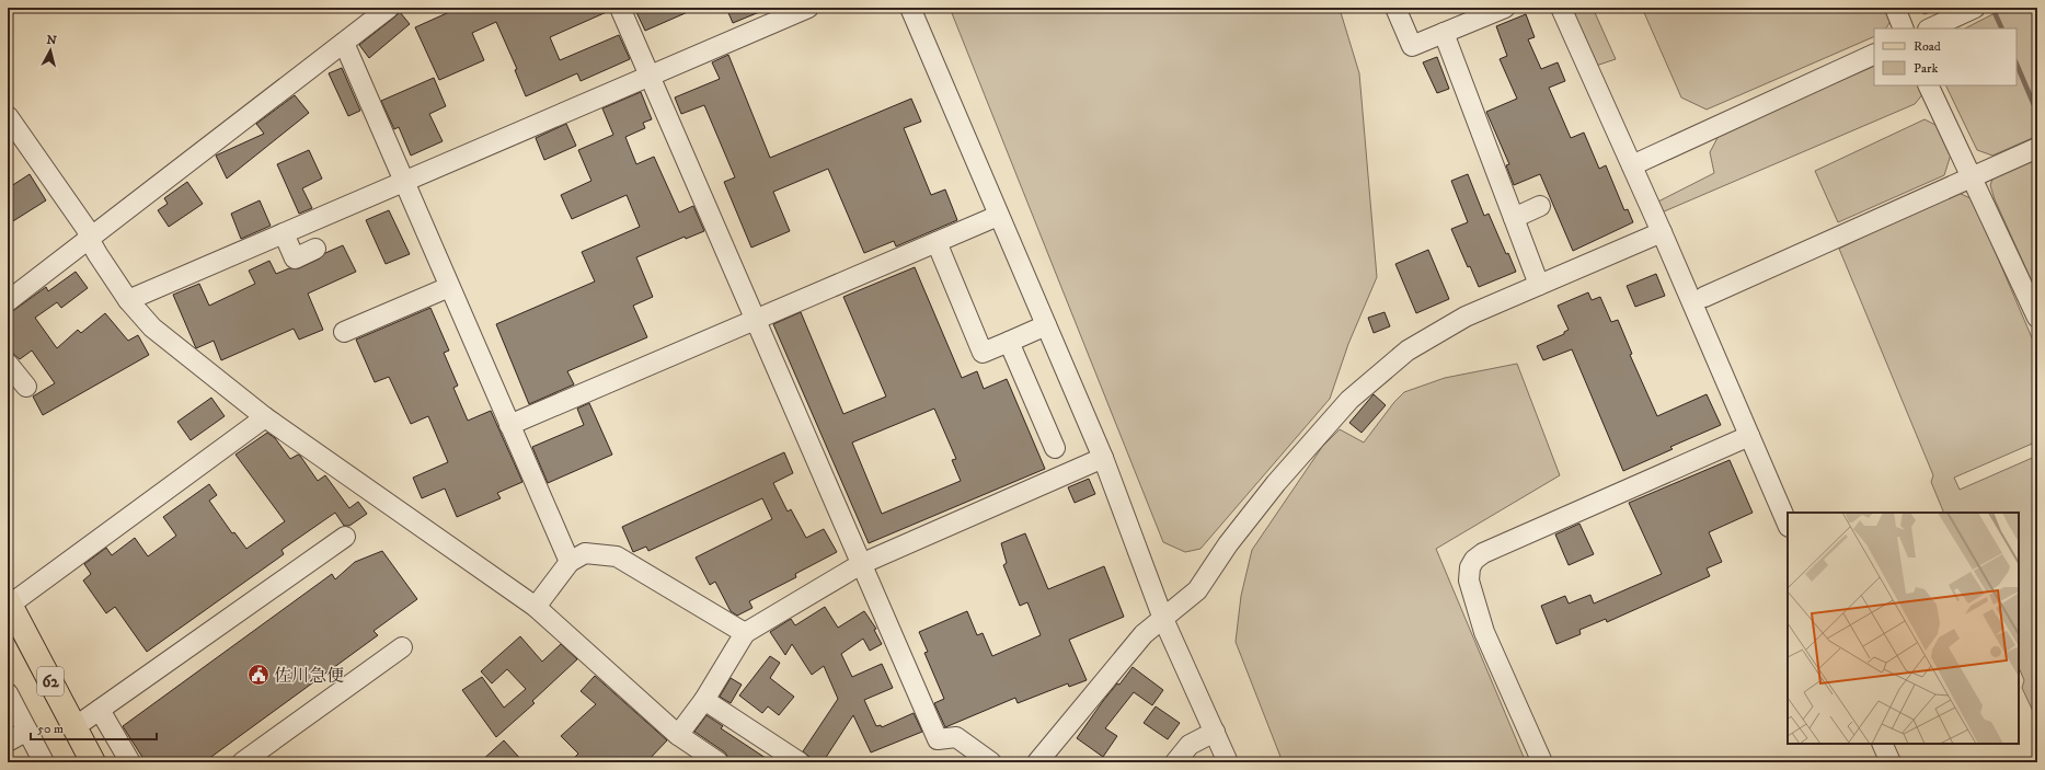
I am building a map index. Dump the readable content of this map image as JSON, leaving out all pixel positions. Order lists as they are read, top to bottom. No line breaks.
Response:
{"streets":{"main road":["62"]},"places":{"public building":["佐川急便"]},"legend":["Road","Park"],"scale_bar":"50 m","north":"top"}
